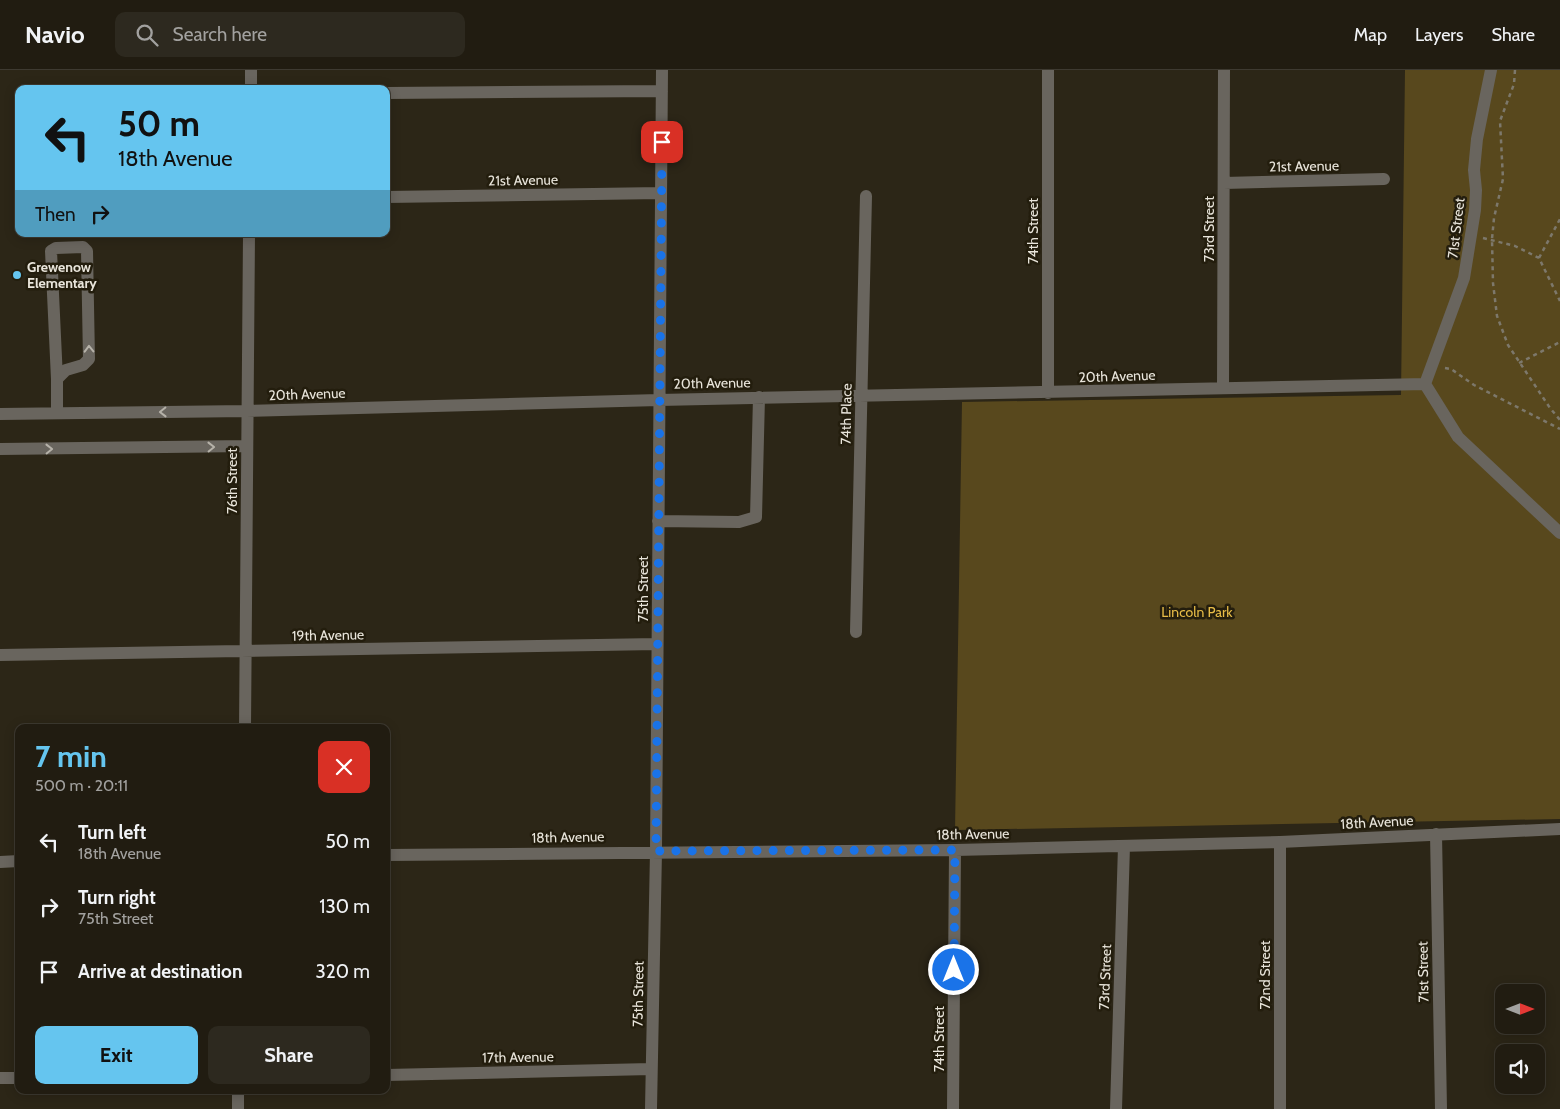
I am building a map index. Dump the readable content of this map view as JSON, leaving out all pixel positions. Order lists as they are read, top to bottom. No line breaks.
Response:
{"streets":{"street":["21st Avenue","71st Street","73rd Street","74th Street","20th Avenue","74th Place","76th Street","75th Street","19th Avenue","18th Avenue","72nd Street","17th Avenue"]},"crossings":[["21st Avenue","73rd Street"],["21st Avenue","75th Street"],["71st Street","20th Avenue"],["71st Street","18th Avenue"],["73rd Street","20th Avenue"],["73rd Street","18th Avenue"],["74th Street","20th Avenue"],["74th Street","18th Avenue"],["20th Avenue","74th Place"],["20th Avenue","76th Street"],["20th Avenue","75th Street"],["76th Street","19th Avenue"],["75th Street","19th Avenue"],["75th Street","18th Avenue"],["75th Street","17th Avenue"],["18th Avenue","72nd Street"]],"parks":["Lincoln Park"],"places":["Grewenow Elementary"],"north":"right","page":{"header":"Navio","search":"Search here","nav":["Map","Layers","Share"],"turn":["50 m","18th Avenue"],"then":"Then","heading":["7 min","500 m · 20:11"],"list":[{"name":"Turn left","note":"18th Avenue","value":"50 m"},{"name":"Turn right","note":"75th Street","value":"130 m"},{"name":"Arrive at destination","value":"320 m"}],"buttons":["Exit","Share"]}}
